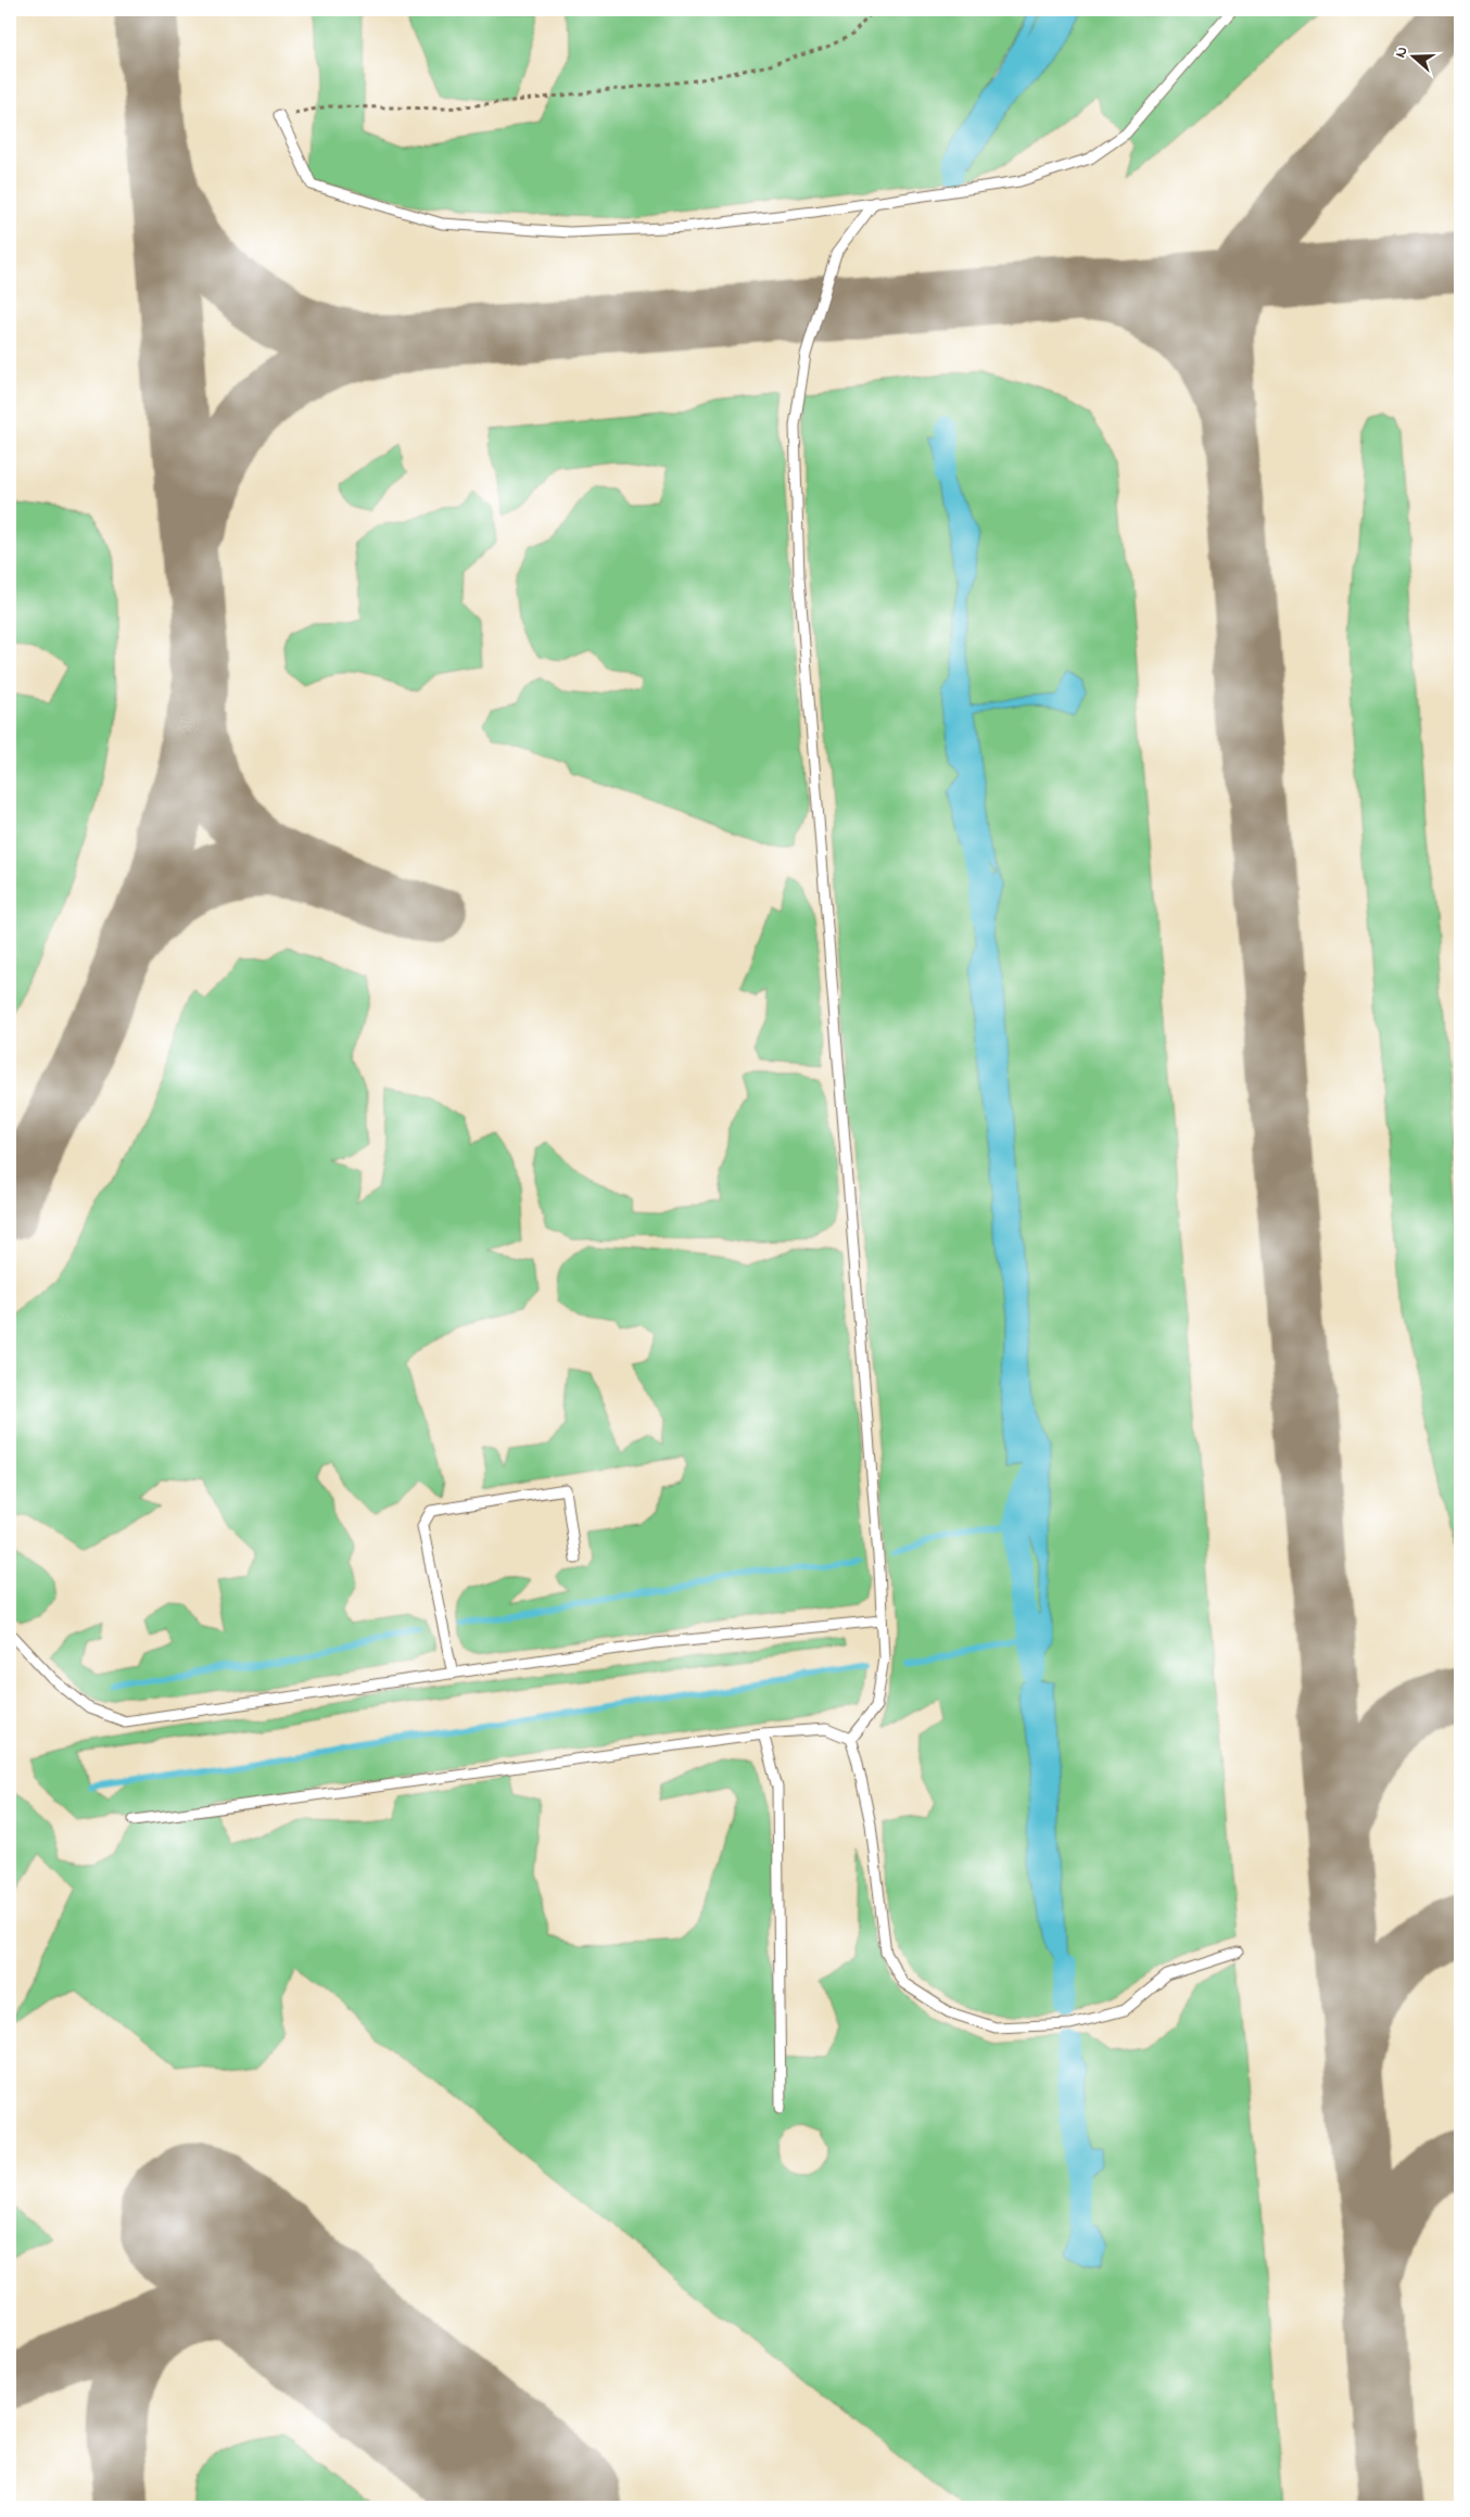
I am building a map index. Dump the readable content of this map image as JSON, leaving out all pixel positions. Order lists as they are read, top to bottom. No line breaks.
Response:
{"north":"left"}
